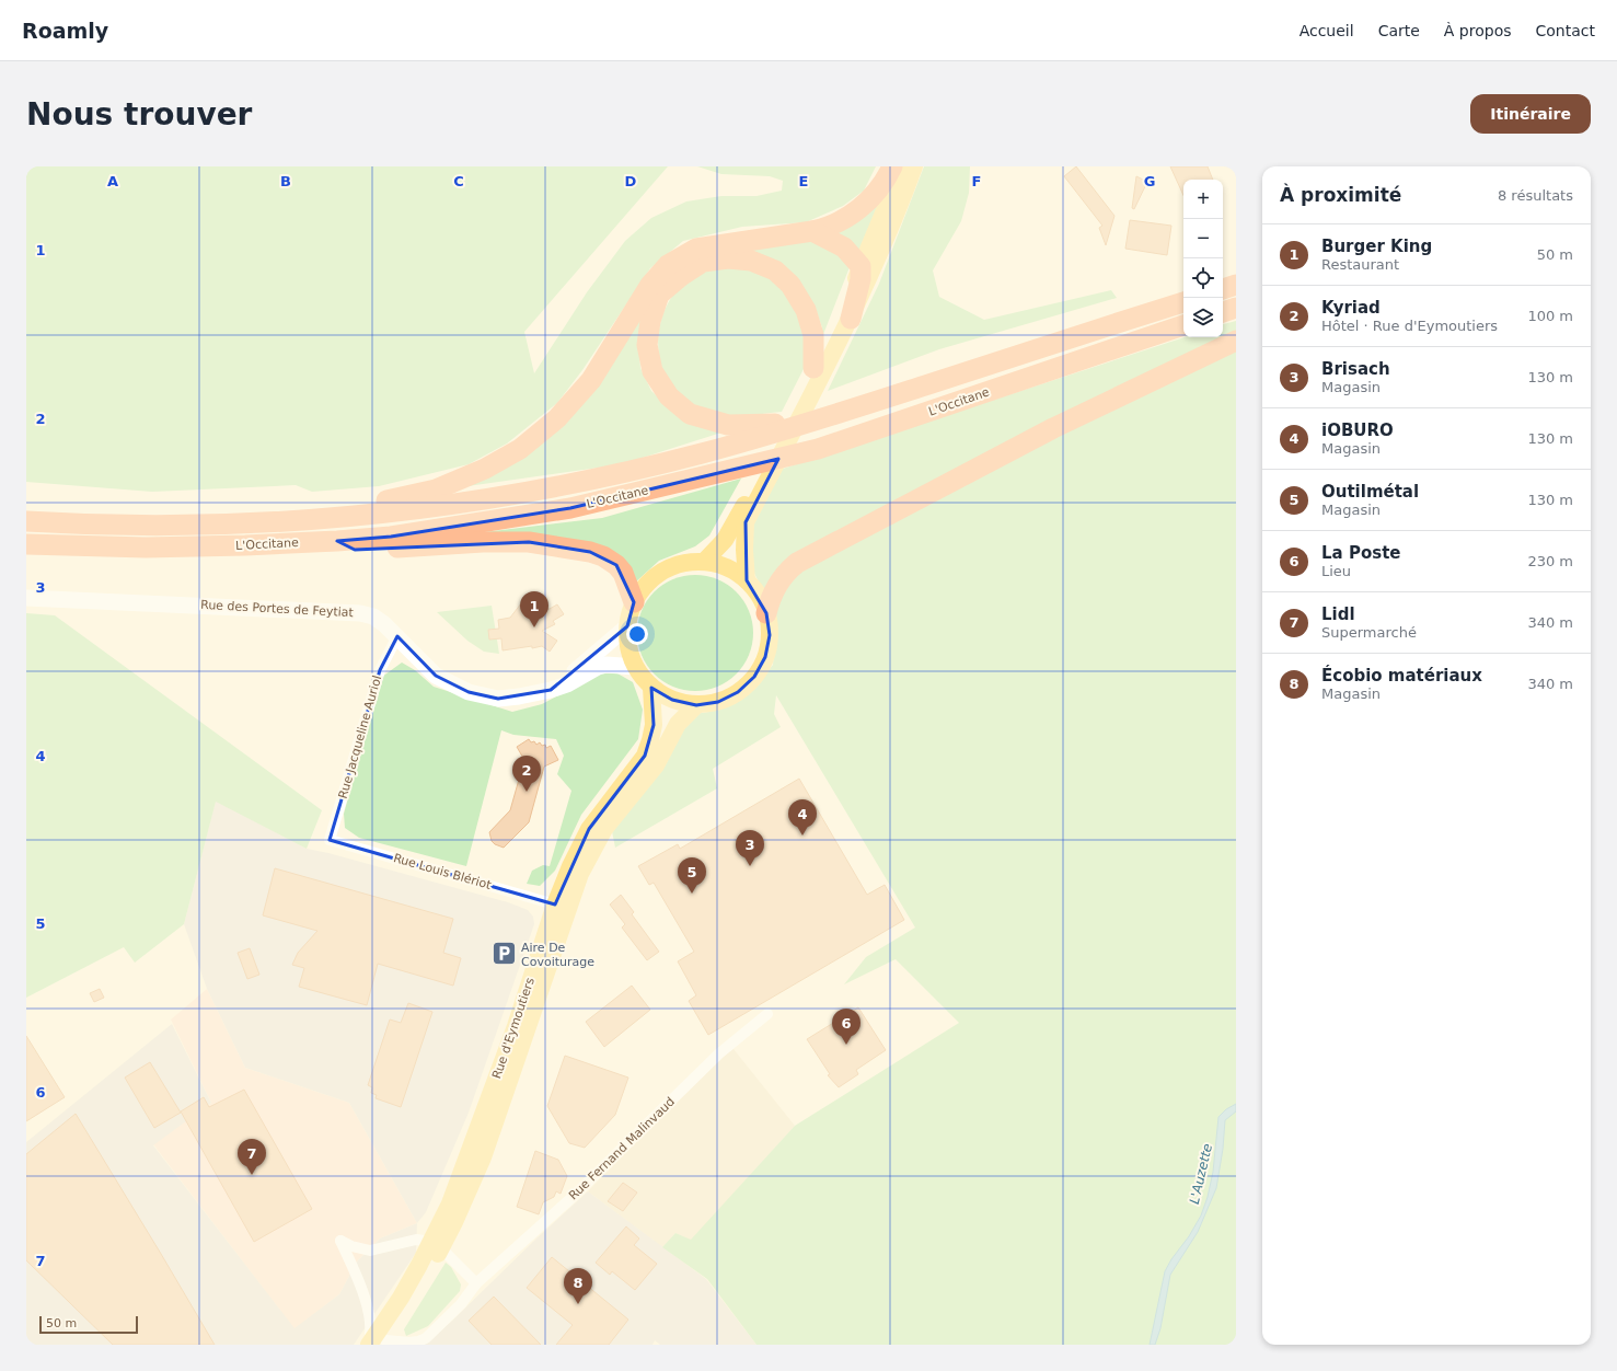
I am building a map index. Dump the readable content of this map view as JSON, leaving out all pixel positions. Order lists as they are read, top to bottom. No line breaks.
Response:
{"streets":{"highway":["L'Occitane"],"main road":["Rue d'Eymoutiers"],"street":["Rue des Portes de Feytiat","Rue Jacqueline Auriol","Rue Louis Blériot","Rue Fernand Malinvaud"]},"crossings":[["Rue des Portes de Feytiat","Rue Jacqueline Auriol"],["Rue des Portes de Feytiat","Rue d'Eymoutiers"],["Rue Jacqueline Auriol","Rue Louis Blériot"],["Rue Louis Blériot","Rue d'Eymoutiers"],["Rue d'Eymoutiers","Rue Fernand Malinvaud"]],"water":["L'Auzette"],"places":{"parking":["Aire De Covoiturage"]},"scale_bar":"50 m","page":{"header":"Roamly","nav":["Accueil","Carte","À propos","Contact"],"buttons":"Itinéraire","title":"Nous trouver","heading":["À proximité","8 résultats"],"map_buttons":["+","−"],"list":[{"mark":"1","name":"Burger King","note":"Restaurant","value":"50 m"},{"mark":"2","name":"Kyriad","note":"Hôtel · Rue d'Eymoutiers","value":"100 m"},{"mark":"3","name":"Brisach","note":"Magasin","value":"130 m"},{"mark":"4","name":"iOBURO","note":"Magasin","value":"130 m"},{"mark":"5","name":"Outilmétal","note":"Magasin","value":"130 m"},{"mark":"6","name":"La Poste","note":"Lieu","value":"230 m"},{"mark":"7","name":"Lidl","note":"Supermarché","value":"340 m"},{"mark":"8","name":"Écobio matériaux","note":"Magasin","value":"340 m"}],"pins":["1","2","4","3","5","6","7","8"],"scale":"50 m"},"grid":{"columns":["A","B","C","D","E","F","G"],"rows":["1","2","3","4","5","6","7"]}}
